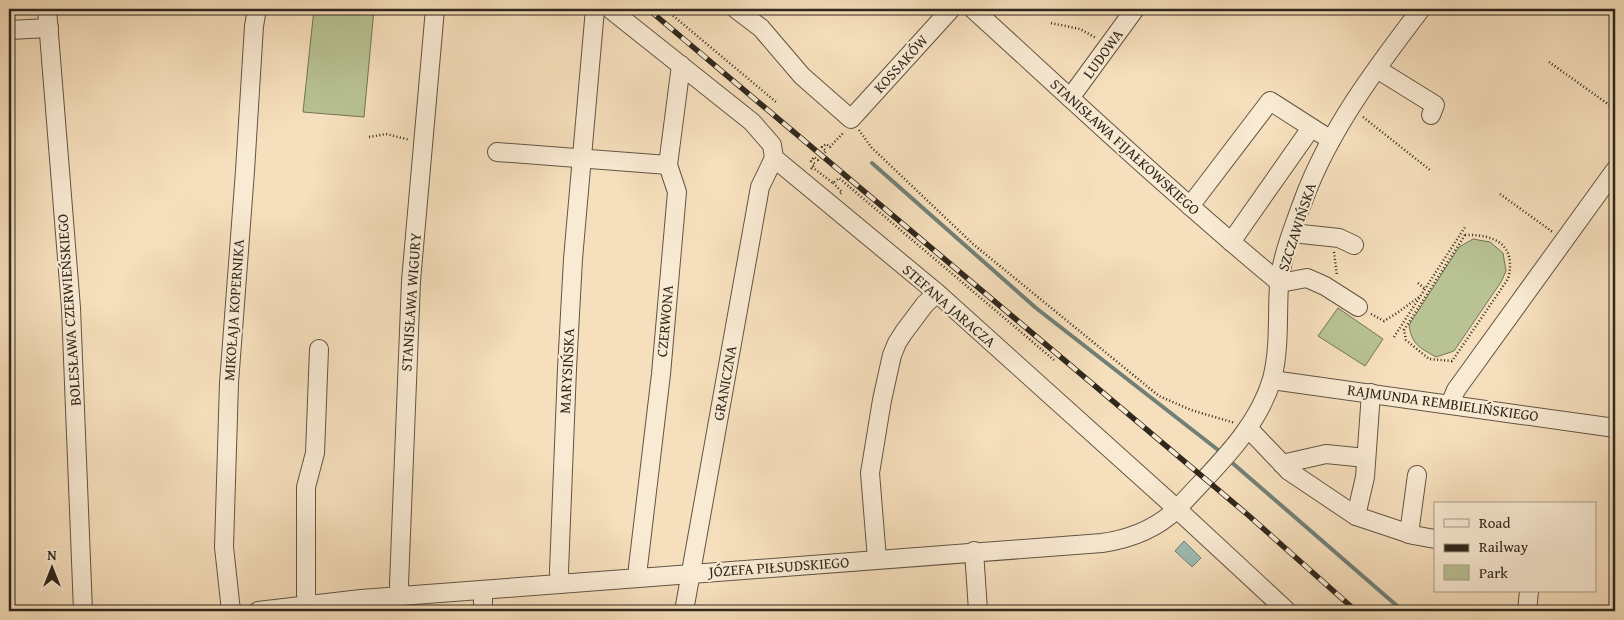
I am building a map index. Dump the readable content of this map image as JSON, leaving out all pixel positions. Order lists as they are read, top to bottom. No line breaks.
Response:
{"streets":{"street":["LUDOWA","KOSSAKÓW","STANISŁAWA FIJAŁKOWSKIEGO","SZCZAWIŃSKA","STANISŁAWA WIGURY","STEFANA JARACZA","BOLESŁAWA CZERWIEŃSKIEGO","MIKOŁAJA KOPERNIKA","CZERWONA","MARYSIŃSKA","GRANICZNA","RAJMUNDA REMBIELIŃSKIEGO","JÓZEFA PIŁSUDSKIEGO"]},"crossings":[["LUDOWA","STANISŁAWA FIJAŁKOWSKIEGO"],["STANISŁAWA FIJAŁKOWSKIEGO","SZCZAWIŃSKA"],["SZCZAWIŃSKA","RAJMUNDA REMBIELIŃSKIEGO"],["SZCZAWIŃSKA","JÓZEFA PIŁSUDSKIEGO"],["STANISŁAWA WIGURY","JÓZEFA PIŁSUDSKIEGO"],["STEFANA JARACZA","CZERWONA"],["STEFANA JARACZA","GRANICZNA"],["STEFANA JARACZA","JÓZEFA PIŁSUDSKIEGO"],["CZERWONA","JÓZEFA PIŁSUDSKIEGO"],["MARYSIŃSKA","JÓZEFA PIŁSUDSKIEGO"],["GRANICZNA","JÓZEFA PIŁSUDSKIEGO"]],"legend":["Road","Railway","Park"],"north":"top"}
